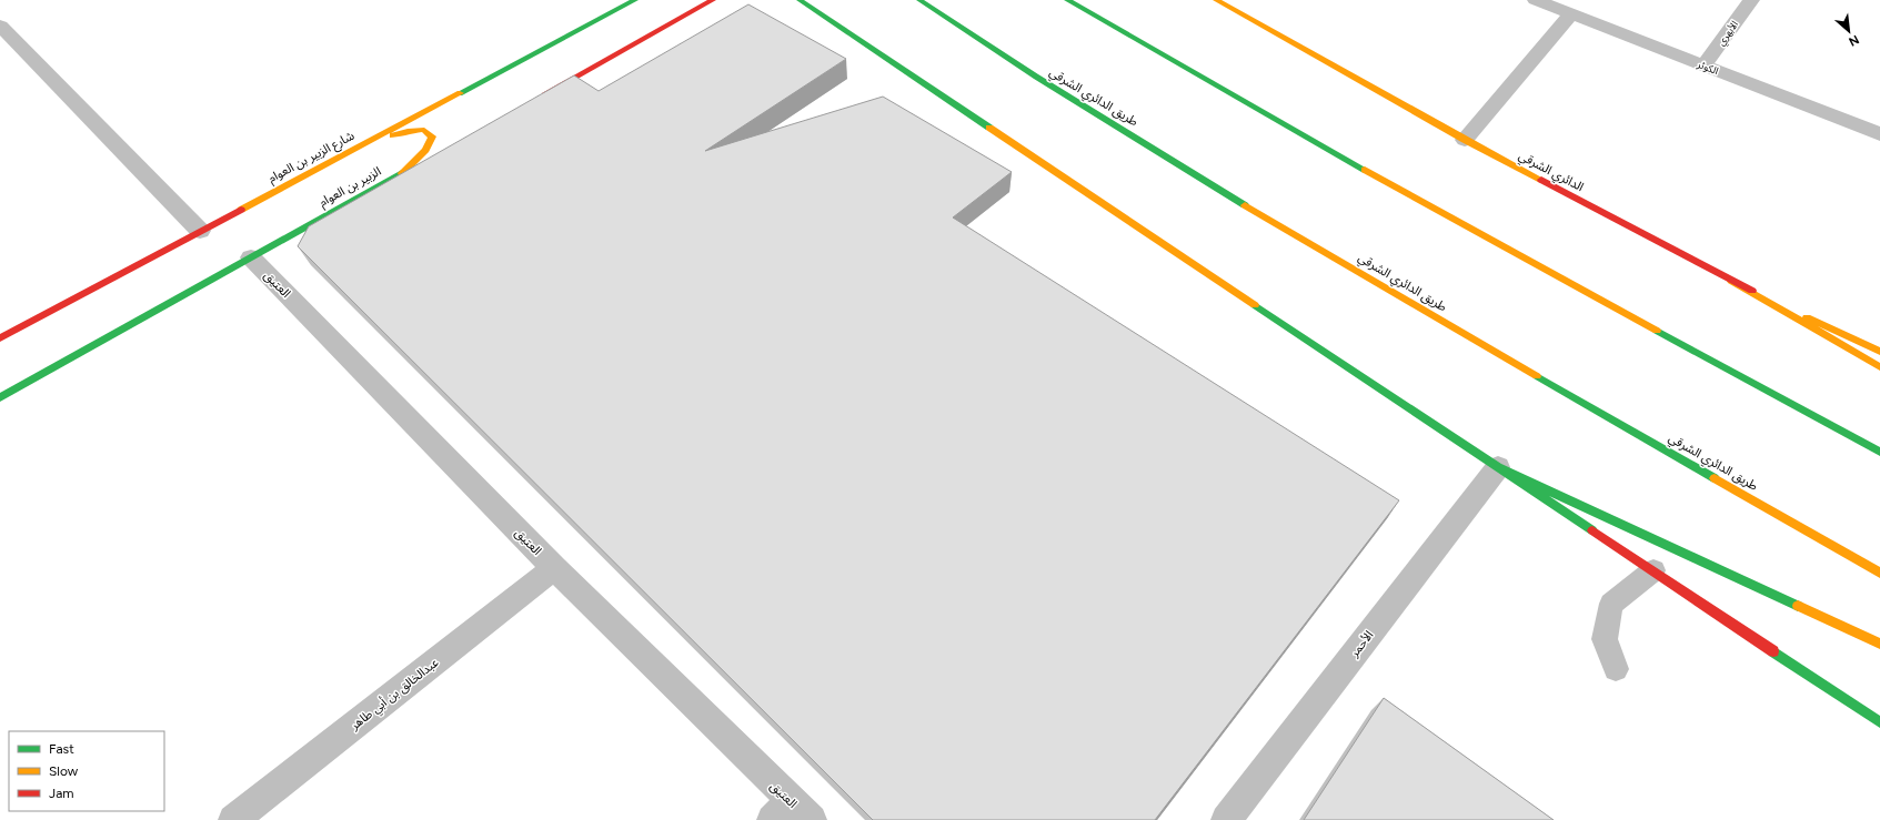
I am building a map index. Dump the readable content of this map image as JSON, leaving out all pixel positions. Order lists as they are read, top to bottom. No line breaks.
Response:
{"streets":{"main road":["طريق الدائري الشرقي","شارع الزبير بن العوام","الدائري الشرقي","الزبير بن العوام"],"street":["الأبهري","الكوثر","العتيق","الأحمر","عبدالخالق بن أبي طاهر"]},"crossings":[["الأبهري","الكوثر"],["الزبير بن العوام","العتيق"],["العتيق","عبدالخالق بن أبي طاهر"]],"legend":["Fast","Slow","Jam"],"north":"bottom right"}
